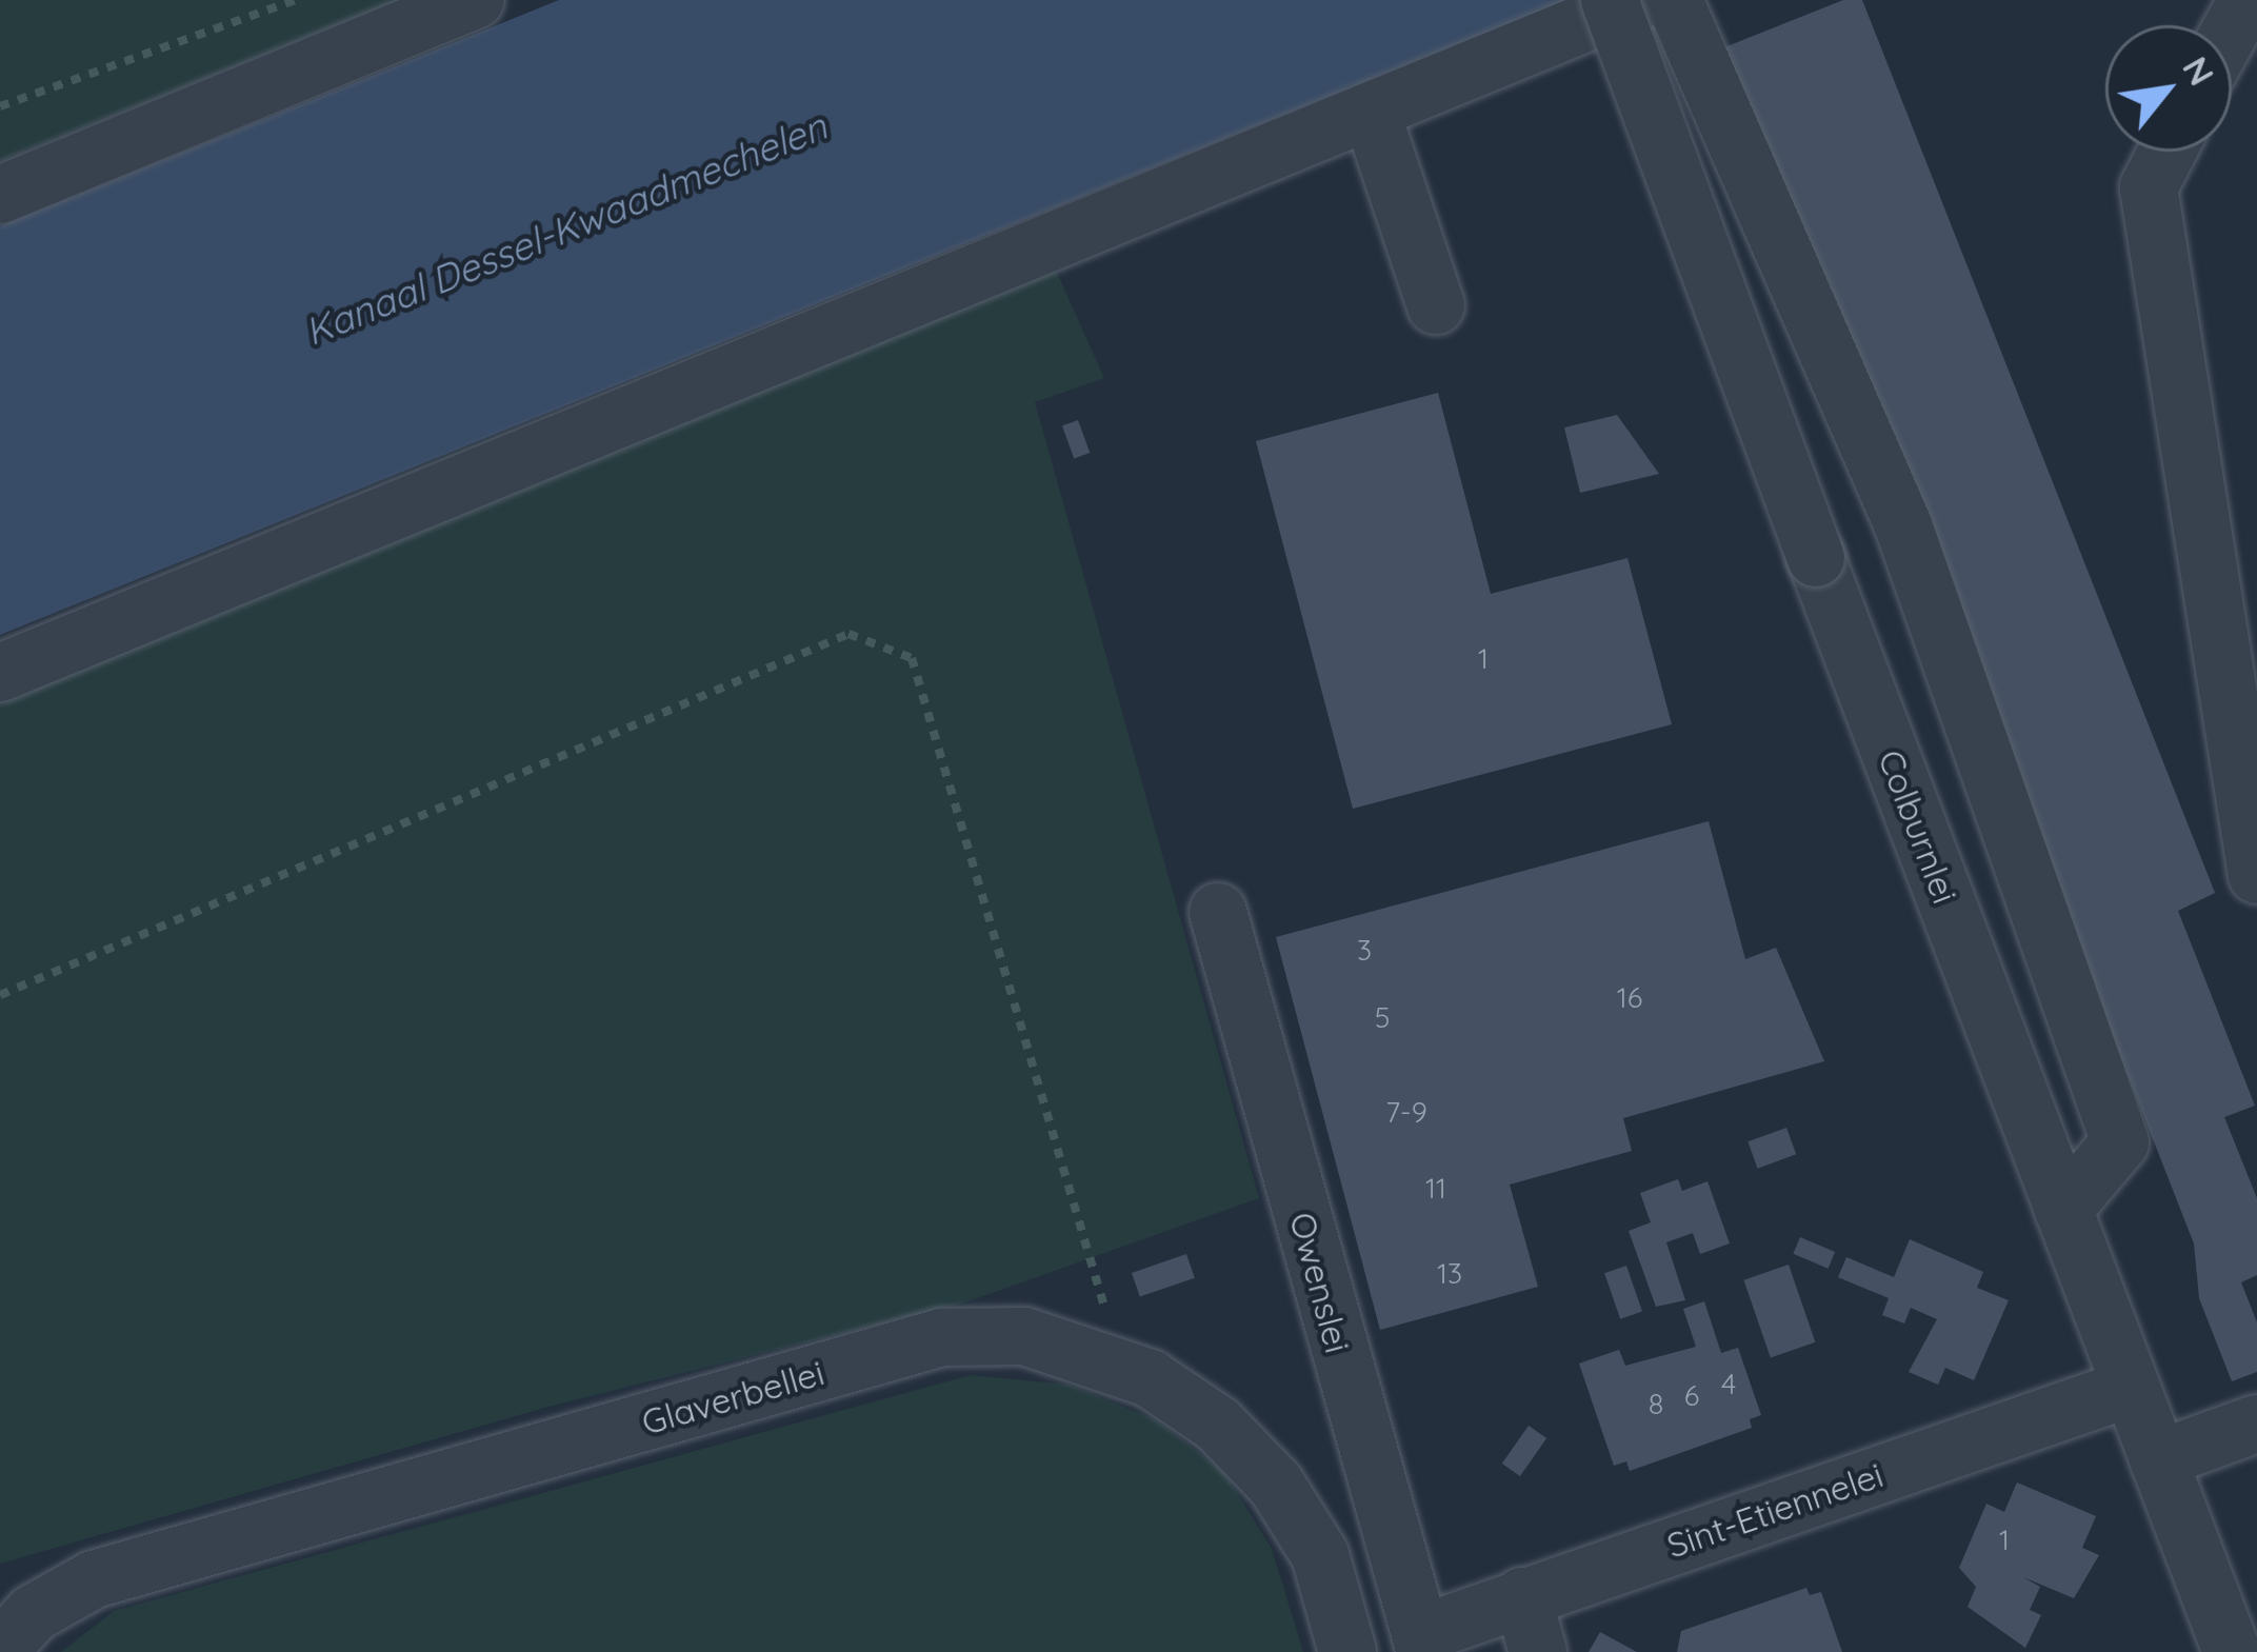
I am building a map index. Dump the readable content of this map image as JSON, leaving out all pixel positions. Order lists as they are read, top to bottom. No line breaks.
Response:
{"streets":{"street":["Colburnlei","Owenslei","Glaverbellei","Sint-Etiennelei"]},"crossings":[["Colburnlei","Sint-Etiennelei"],["Owenslei","Sint-Etiennelei"]],"water":["Kanaal Dessel-Kwaadmechelen"],"house_numbers":["1","3","16","5","7-9","11","13","4","6","8","1"],"north":"top right"}
